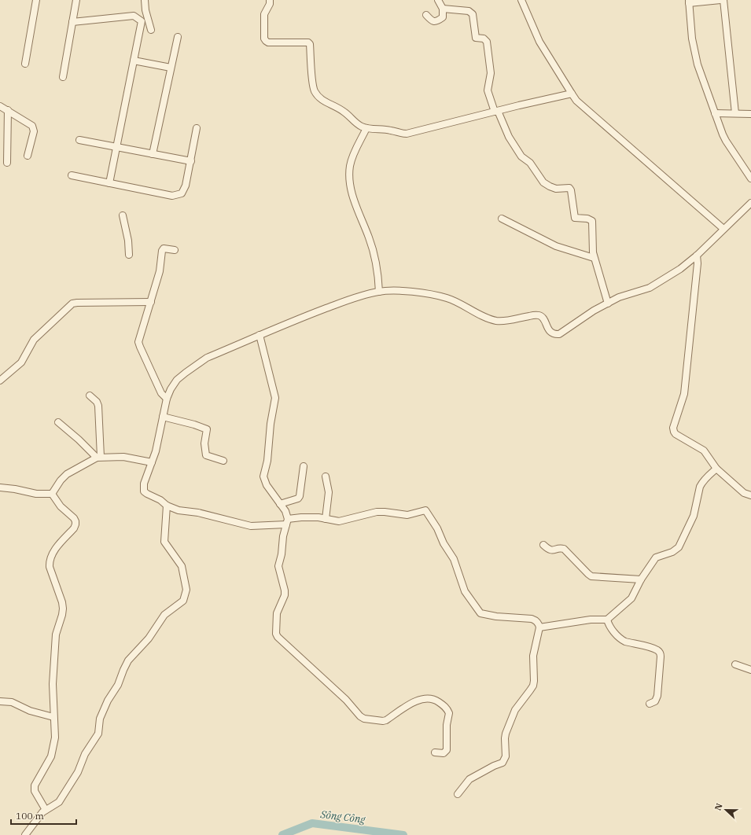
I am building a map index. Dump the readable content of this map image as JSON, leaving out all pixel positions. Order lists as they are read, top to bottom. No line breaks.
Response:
{"water":["Sông Công"],"scale_bar":"100 m","north":"left"}
